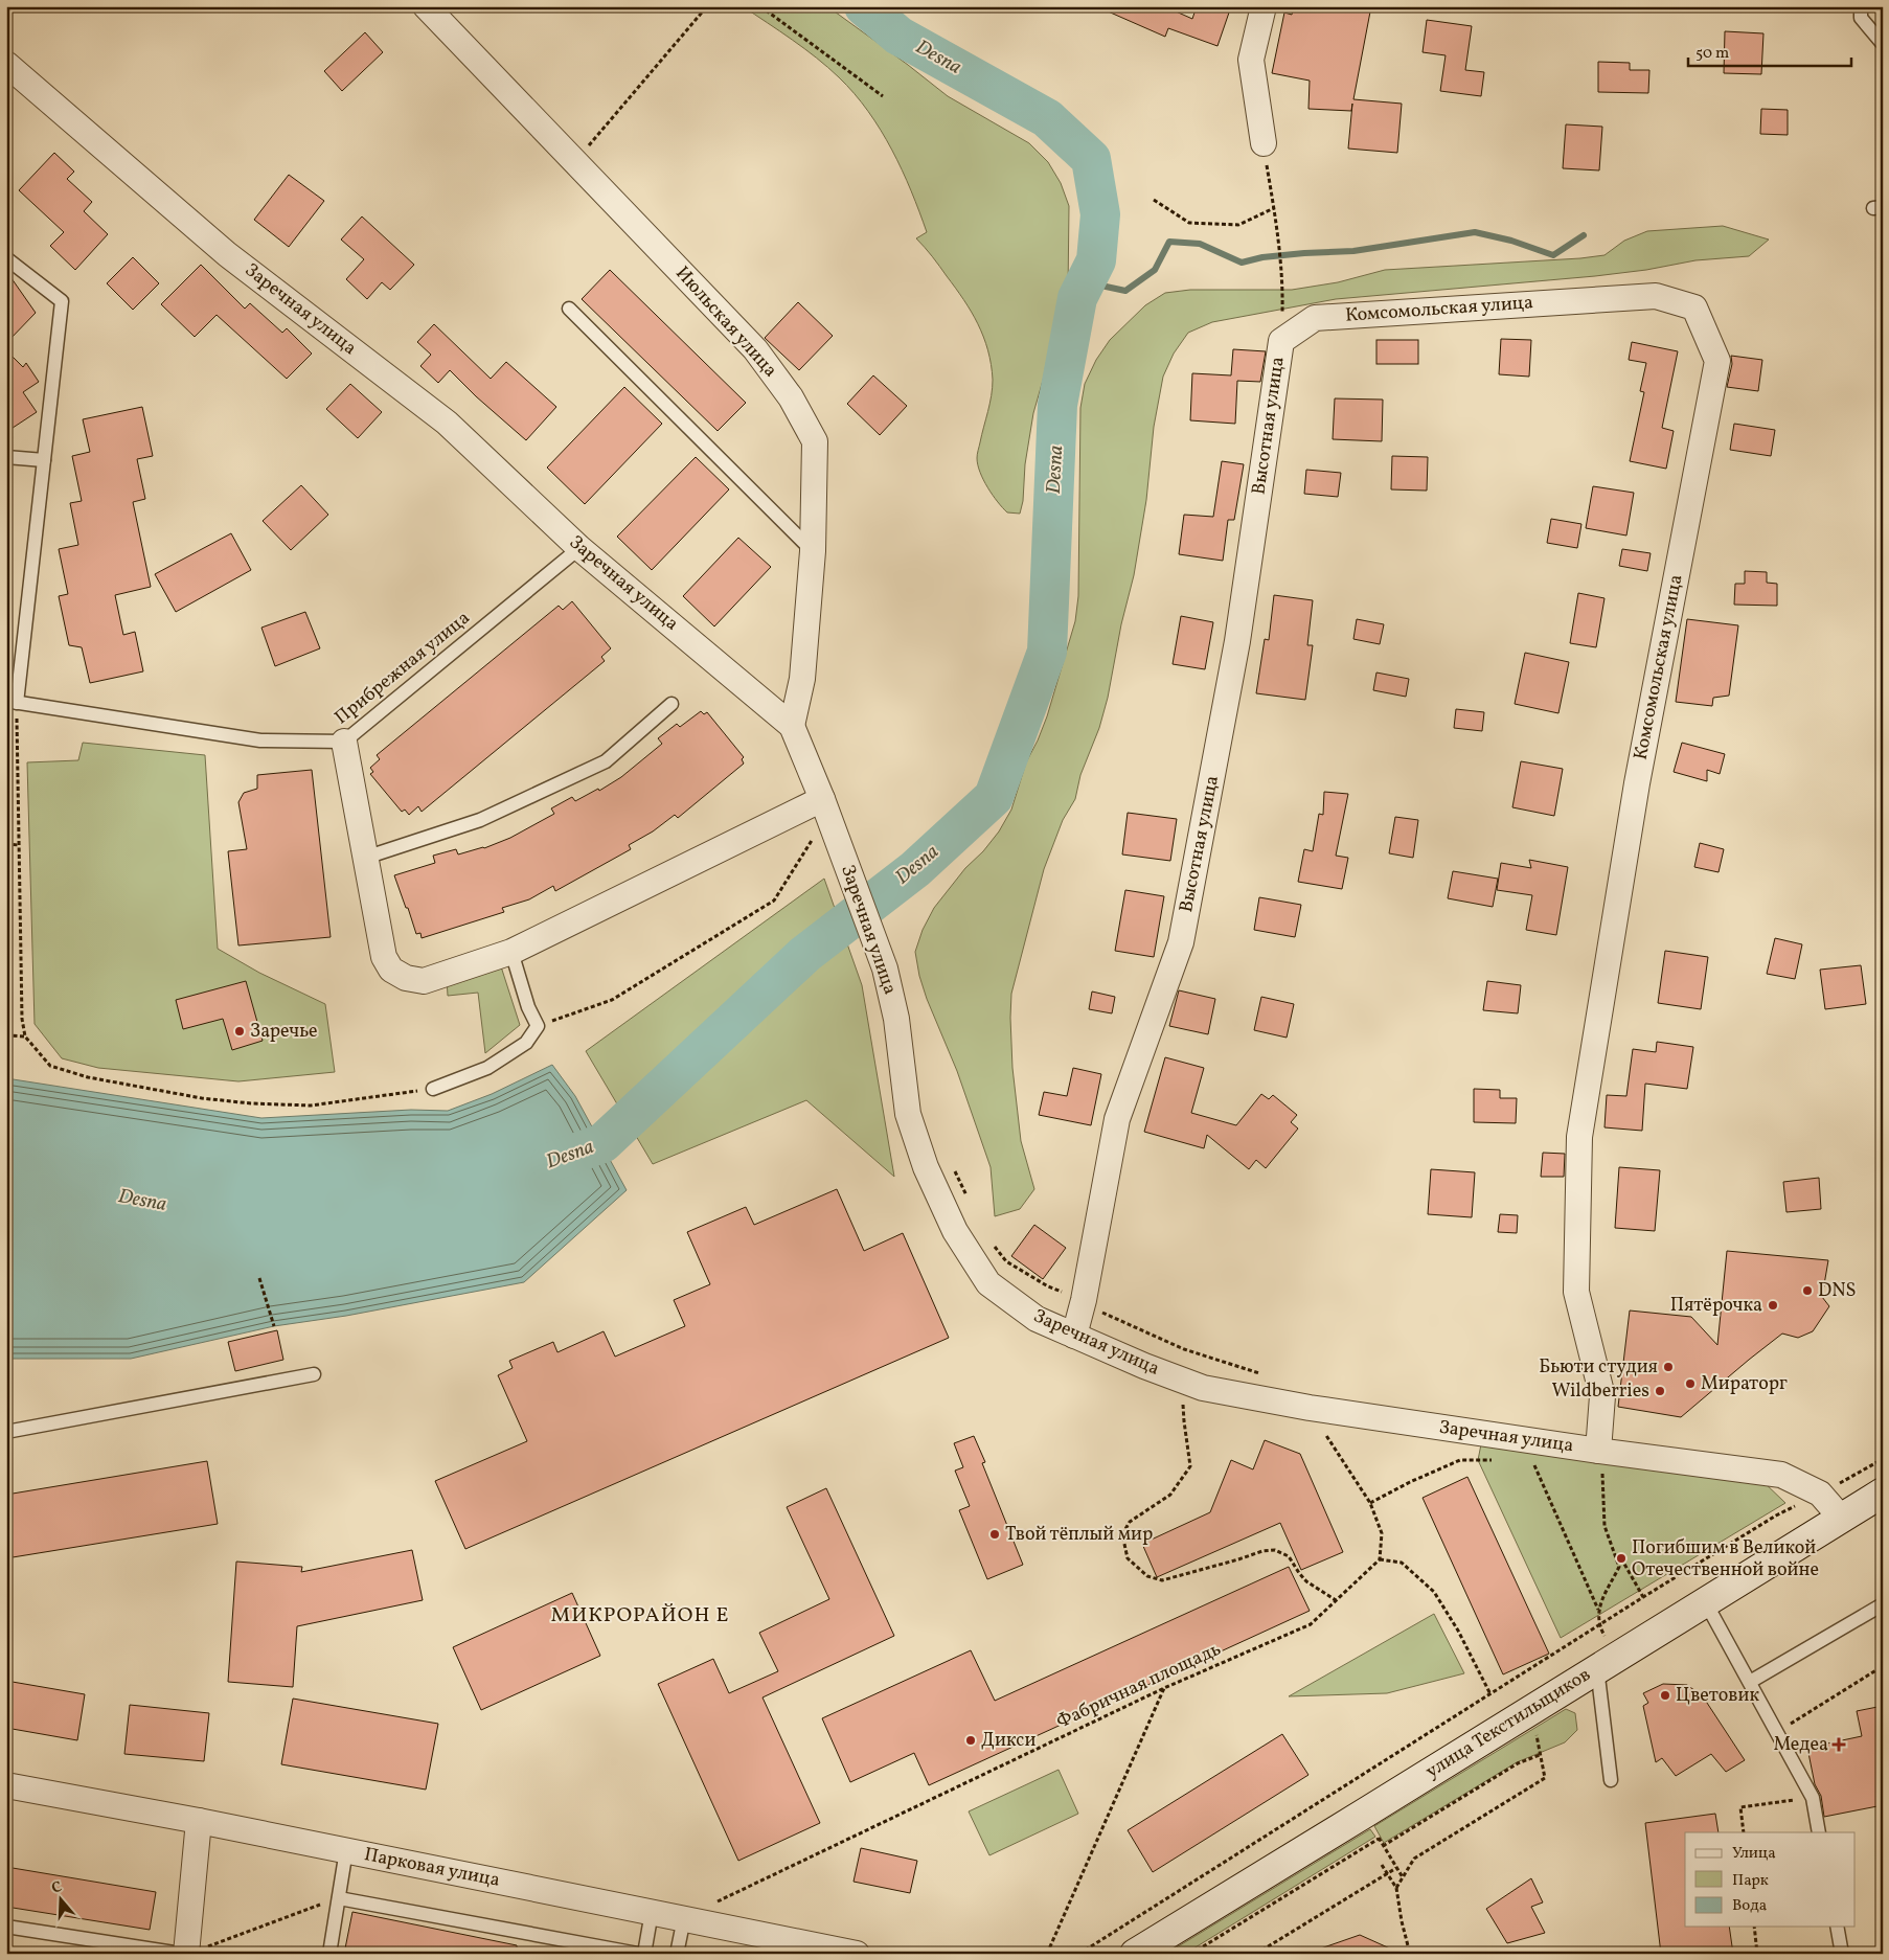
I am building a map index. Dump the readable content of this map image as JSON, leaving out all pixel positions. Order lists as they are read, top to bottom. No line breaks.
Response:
{"streets":{"main road":["улица Текстильщиков"],"street":["Заречная улица","Комсомольская улица","Июльская улица","Высотная улица","Парковая улица"],"lane":["Прибрежная улица"],"path":["Фабричная площадь"]},"crossings":[["Заречная улица","Комсомольская улица"],["Заречная улица","Июльская улица"],["Заречная улица","Высотная улица"],["Заречная улица","Прибрежная улица"],["Заречная улица","улица Текстильщиков"],["Комсомольская улица","Высотная улица"],["Фабричная площадь","Парковая улица"]],"districts":["МИКРОРАЙОН Е"],"water":["Desna"],"places":{"other":["Заречье","DNS","Пятёрочка","Бьюти студия","Мираторг","Wildberries","Твой тёплый мир","Погибшим в Великой Отечественной войне","Цветовик","Дикси"],"health":["Медеа"]},"legend":["Улица","Парк","Вода"],"scale_bar":"50 m","north":"top"}
